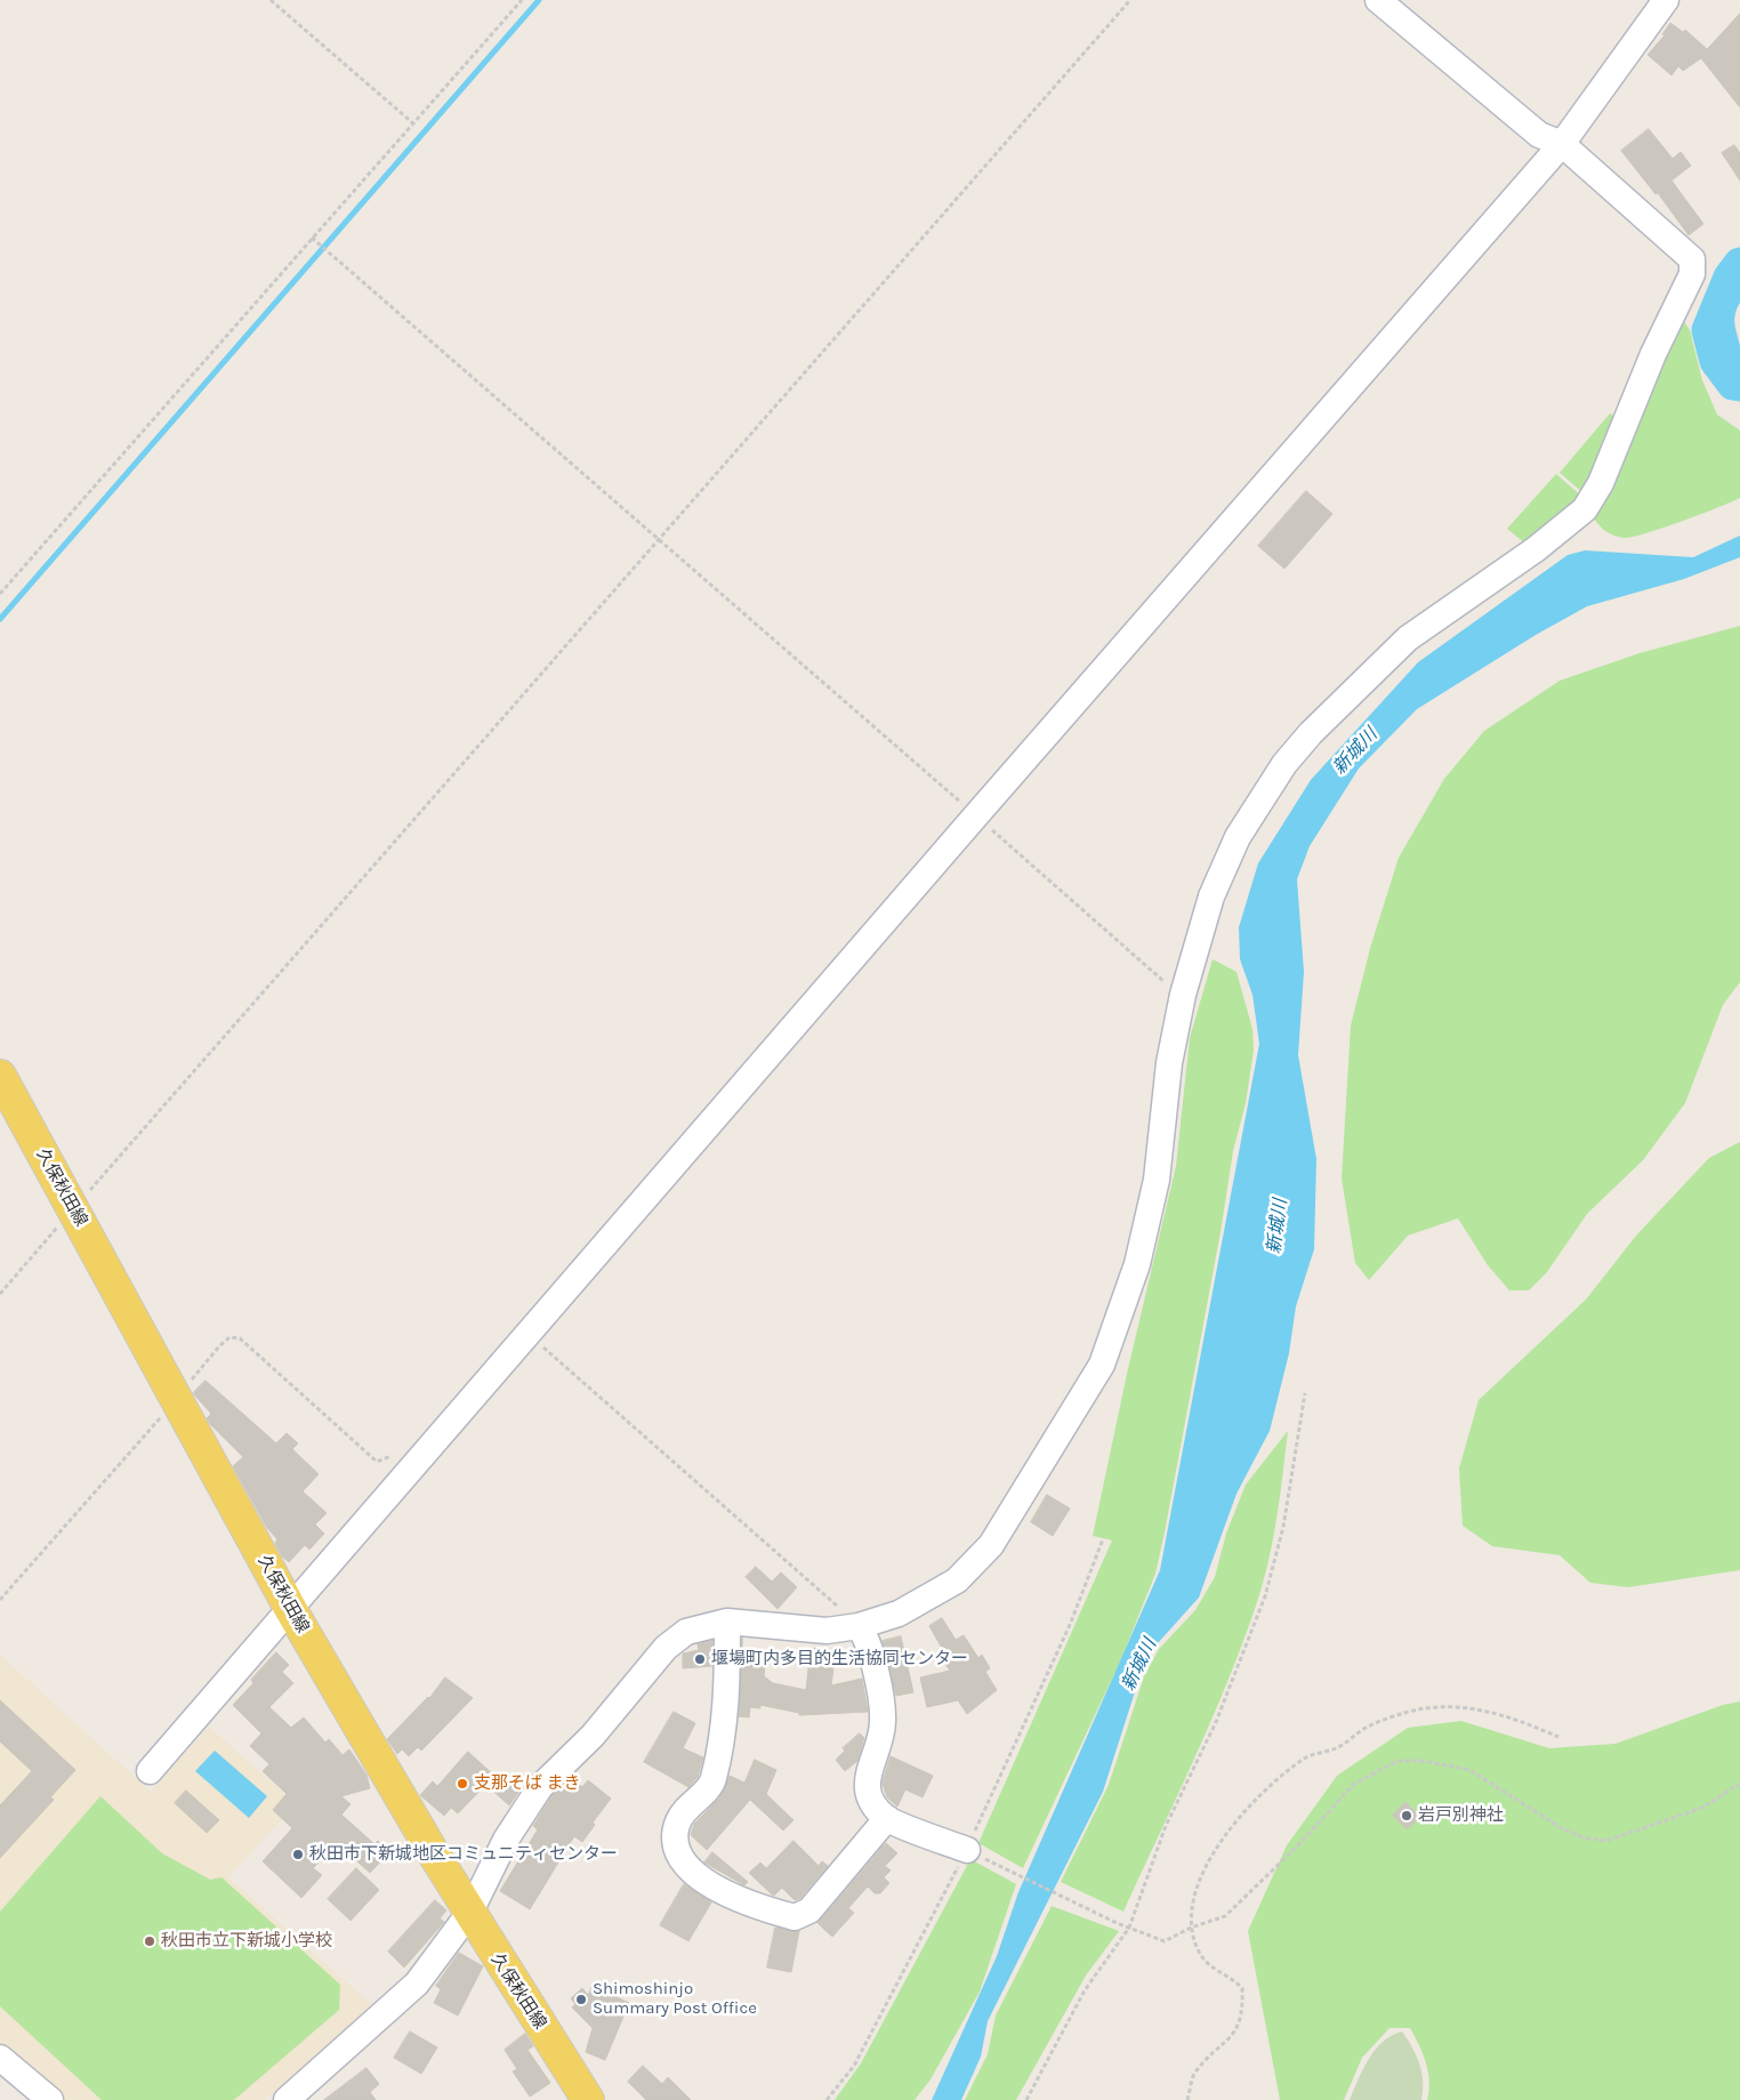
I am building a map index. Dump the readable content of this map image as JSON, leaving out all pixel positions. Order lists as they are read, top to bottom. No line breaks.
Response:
{"streets":{"main road":["久保秋田線"]},"water":["新城川"],"places":["堰場町内多目的生活協同センター","支那そば まき","岩戸別神社","秋田市下新城地区コミュニティセンター","秋田市立下新城小学校","Shimoshinjo Summary Post Office"]}
